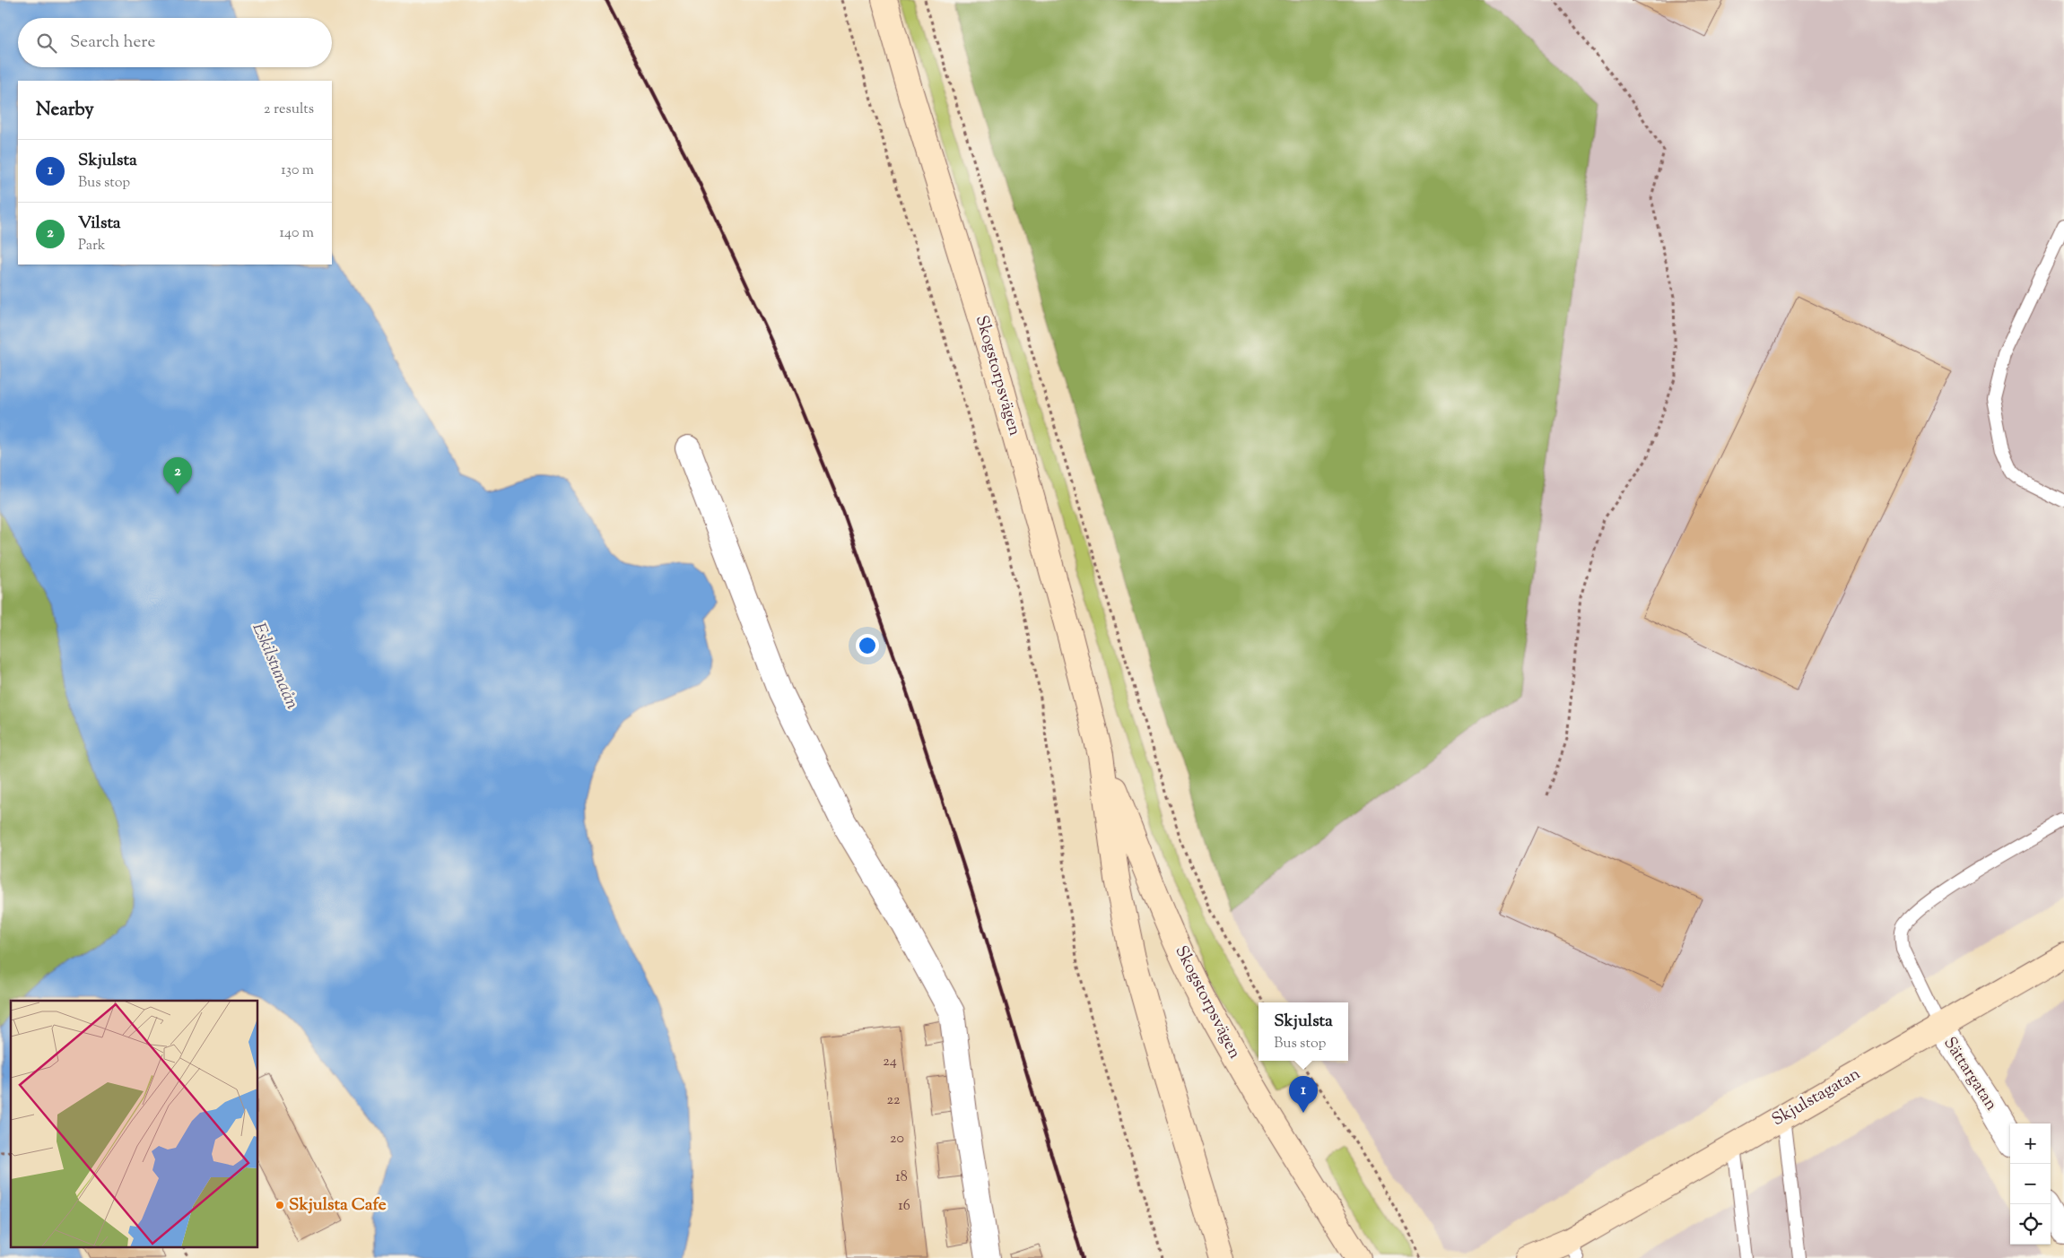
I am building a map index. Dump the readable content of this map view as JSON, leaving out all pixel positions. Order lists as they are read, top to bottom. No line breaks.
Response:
{"streets":{"main road":["Skogstorpsvägen","Skjulstagatan"],"street":["Sättargatan"]},"crossings":[["Sättargatan","Skjulstagatan"]],"water":["Eskilstunaån"],"places":["Skjulsta Cafe"],"house_numbers":["24","22","20","18","16"],"page":{"search":"Search here","heading":["Nearby","2 results"],"list":[{"mark":"1","name":"Skjulsta","note":"Bus stop","value":"130 m"},{"mark":"2","name":"Vilsta","note":"Park","value":"140 m"}],"pins":["2","1"],"popup":["Skjulsta","Bus stop"],"map_buttons":["+","−"]}}
